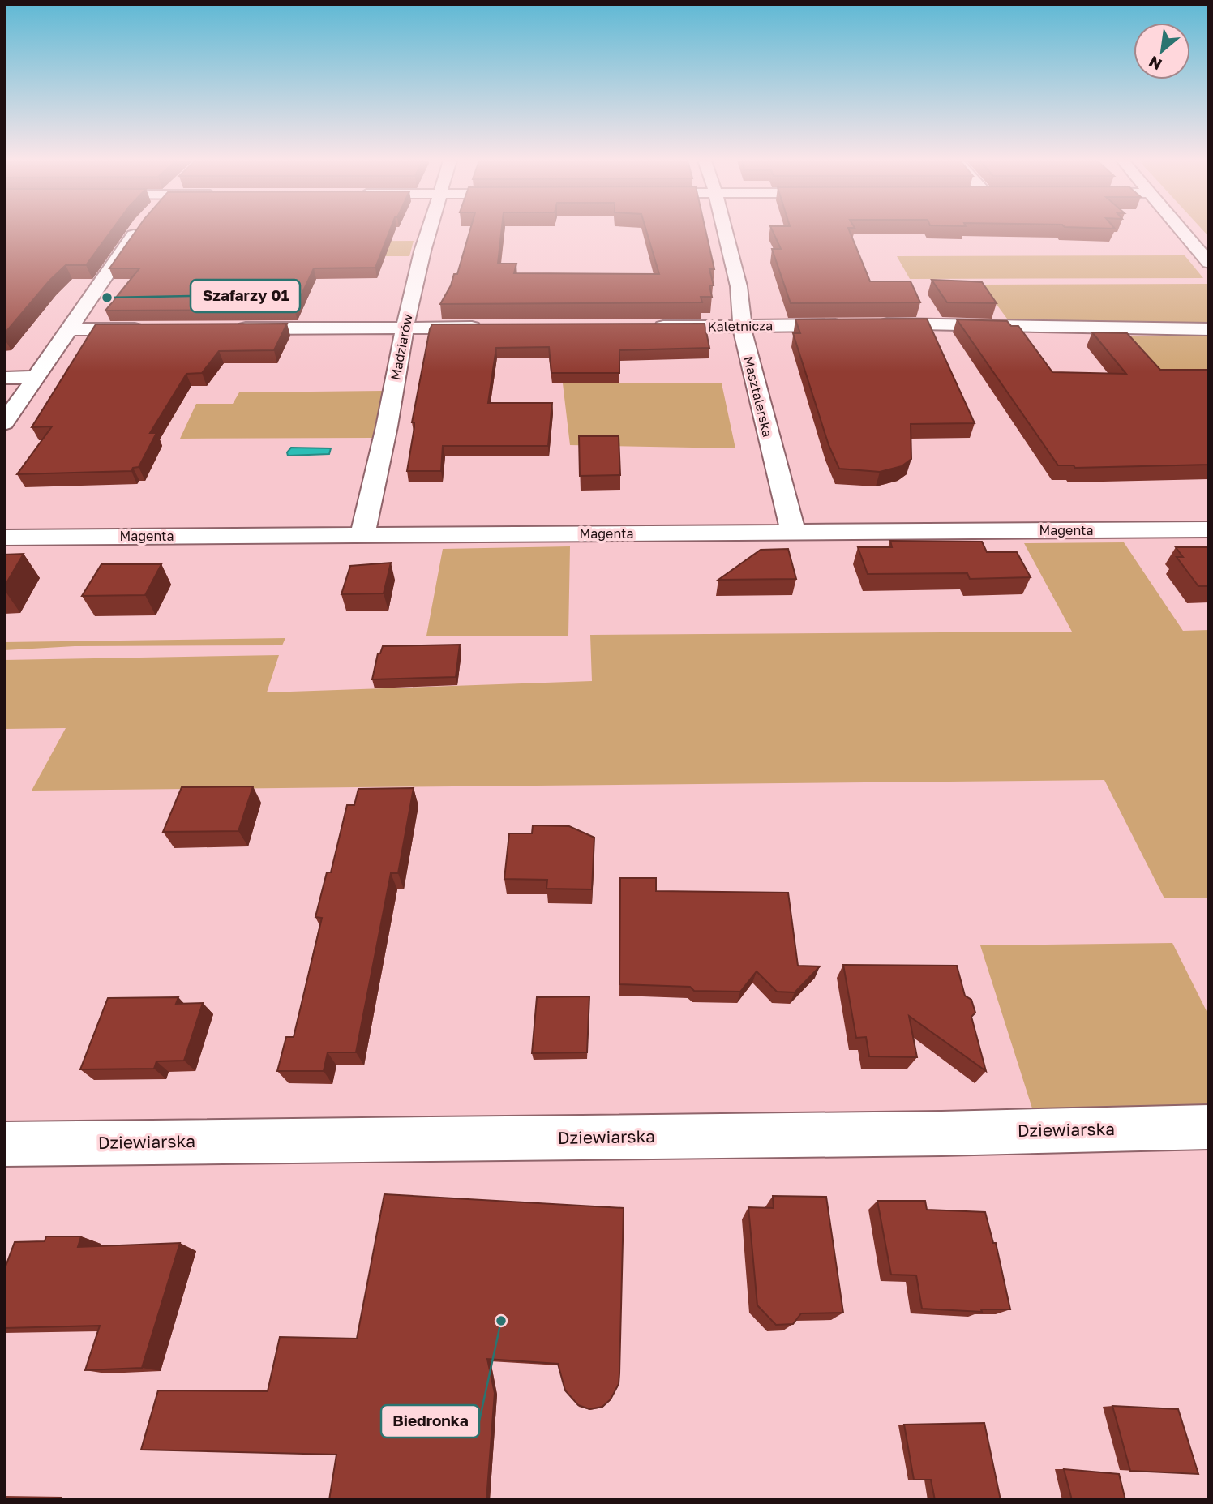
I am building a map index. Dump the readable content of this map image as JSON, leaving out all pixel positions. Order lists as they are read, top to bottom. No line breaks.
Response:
{"streets":{"street":["Kaletnicza","Madziarów","Masztalerska","Magenta","Dziewiarska"]},"crossings":[["Kaletnicza","Masztalerska"],["Madziarów","Magenta"],["Masztalerska","Magenta"]],"places":["Szafarzy 01","Biedronka"],"north":"bottom left"}
